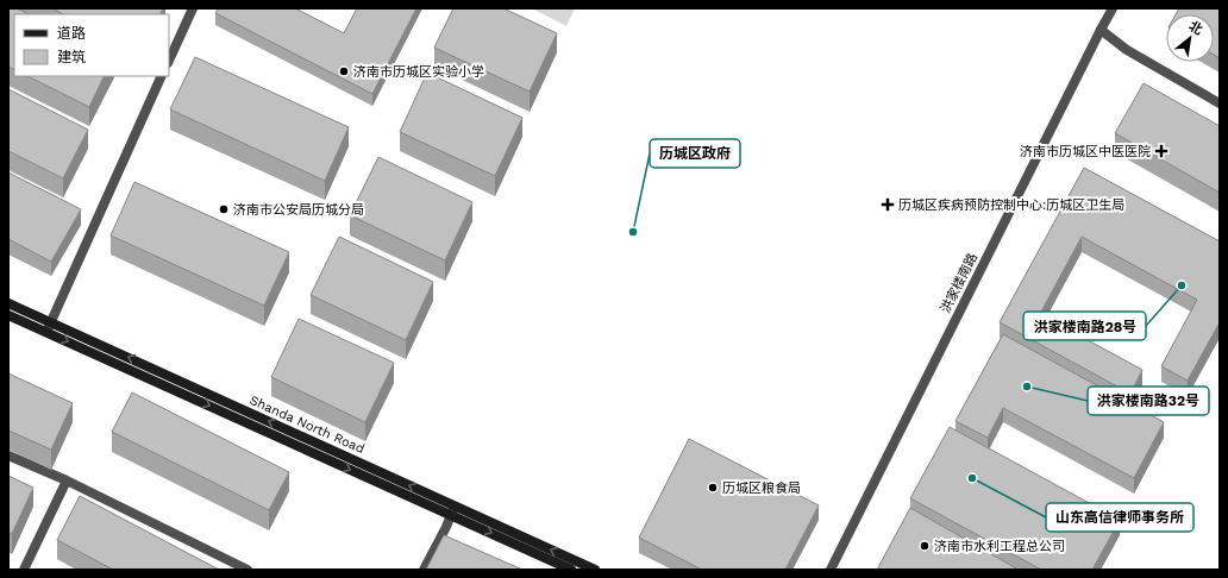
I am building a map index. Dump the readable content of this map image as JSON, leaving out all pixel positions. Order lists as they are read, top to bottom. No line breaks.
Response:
{"streets":{"main road":["Shanda North Road"],"street":["洪家楼南路"]},"places":{"other":["济南市历城区实验小学","济南市公安局历城分局","历城区政府","洪家楼南路28号","洪家楼南路32号","山东高信律师事务所","历城区粮食局","济南市水利工程总公司"],"health":["济南市历城区中医医院","历城区疾病预防控制中心:历城区卫生局"]},"legend":["道路","建筑"],"north":"top right"}
